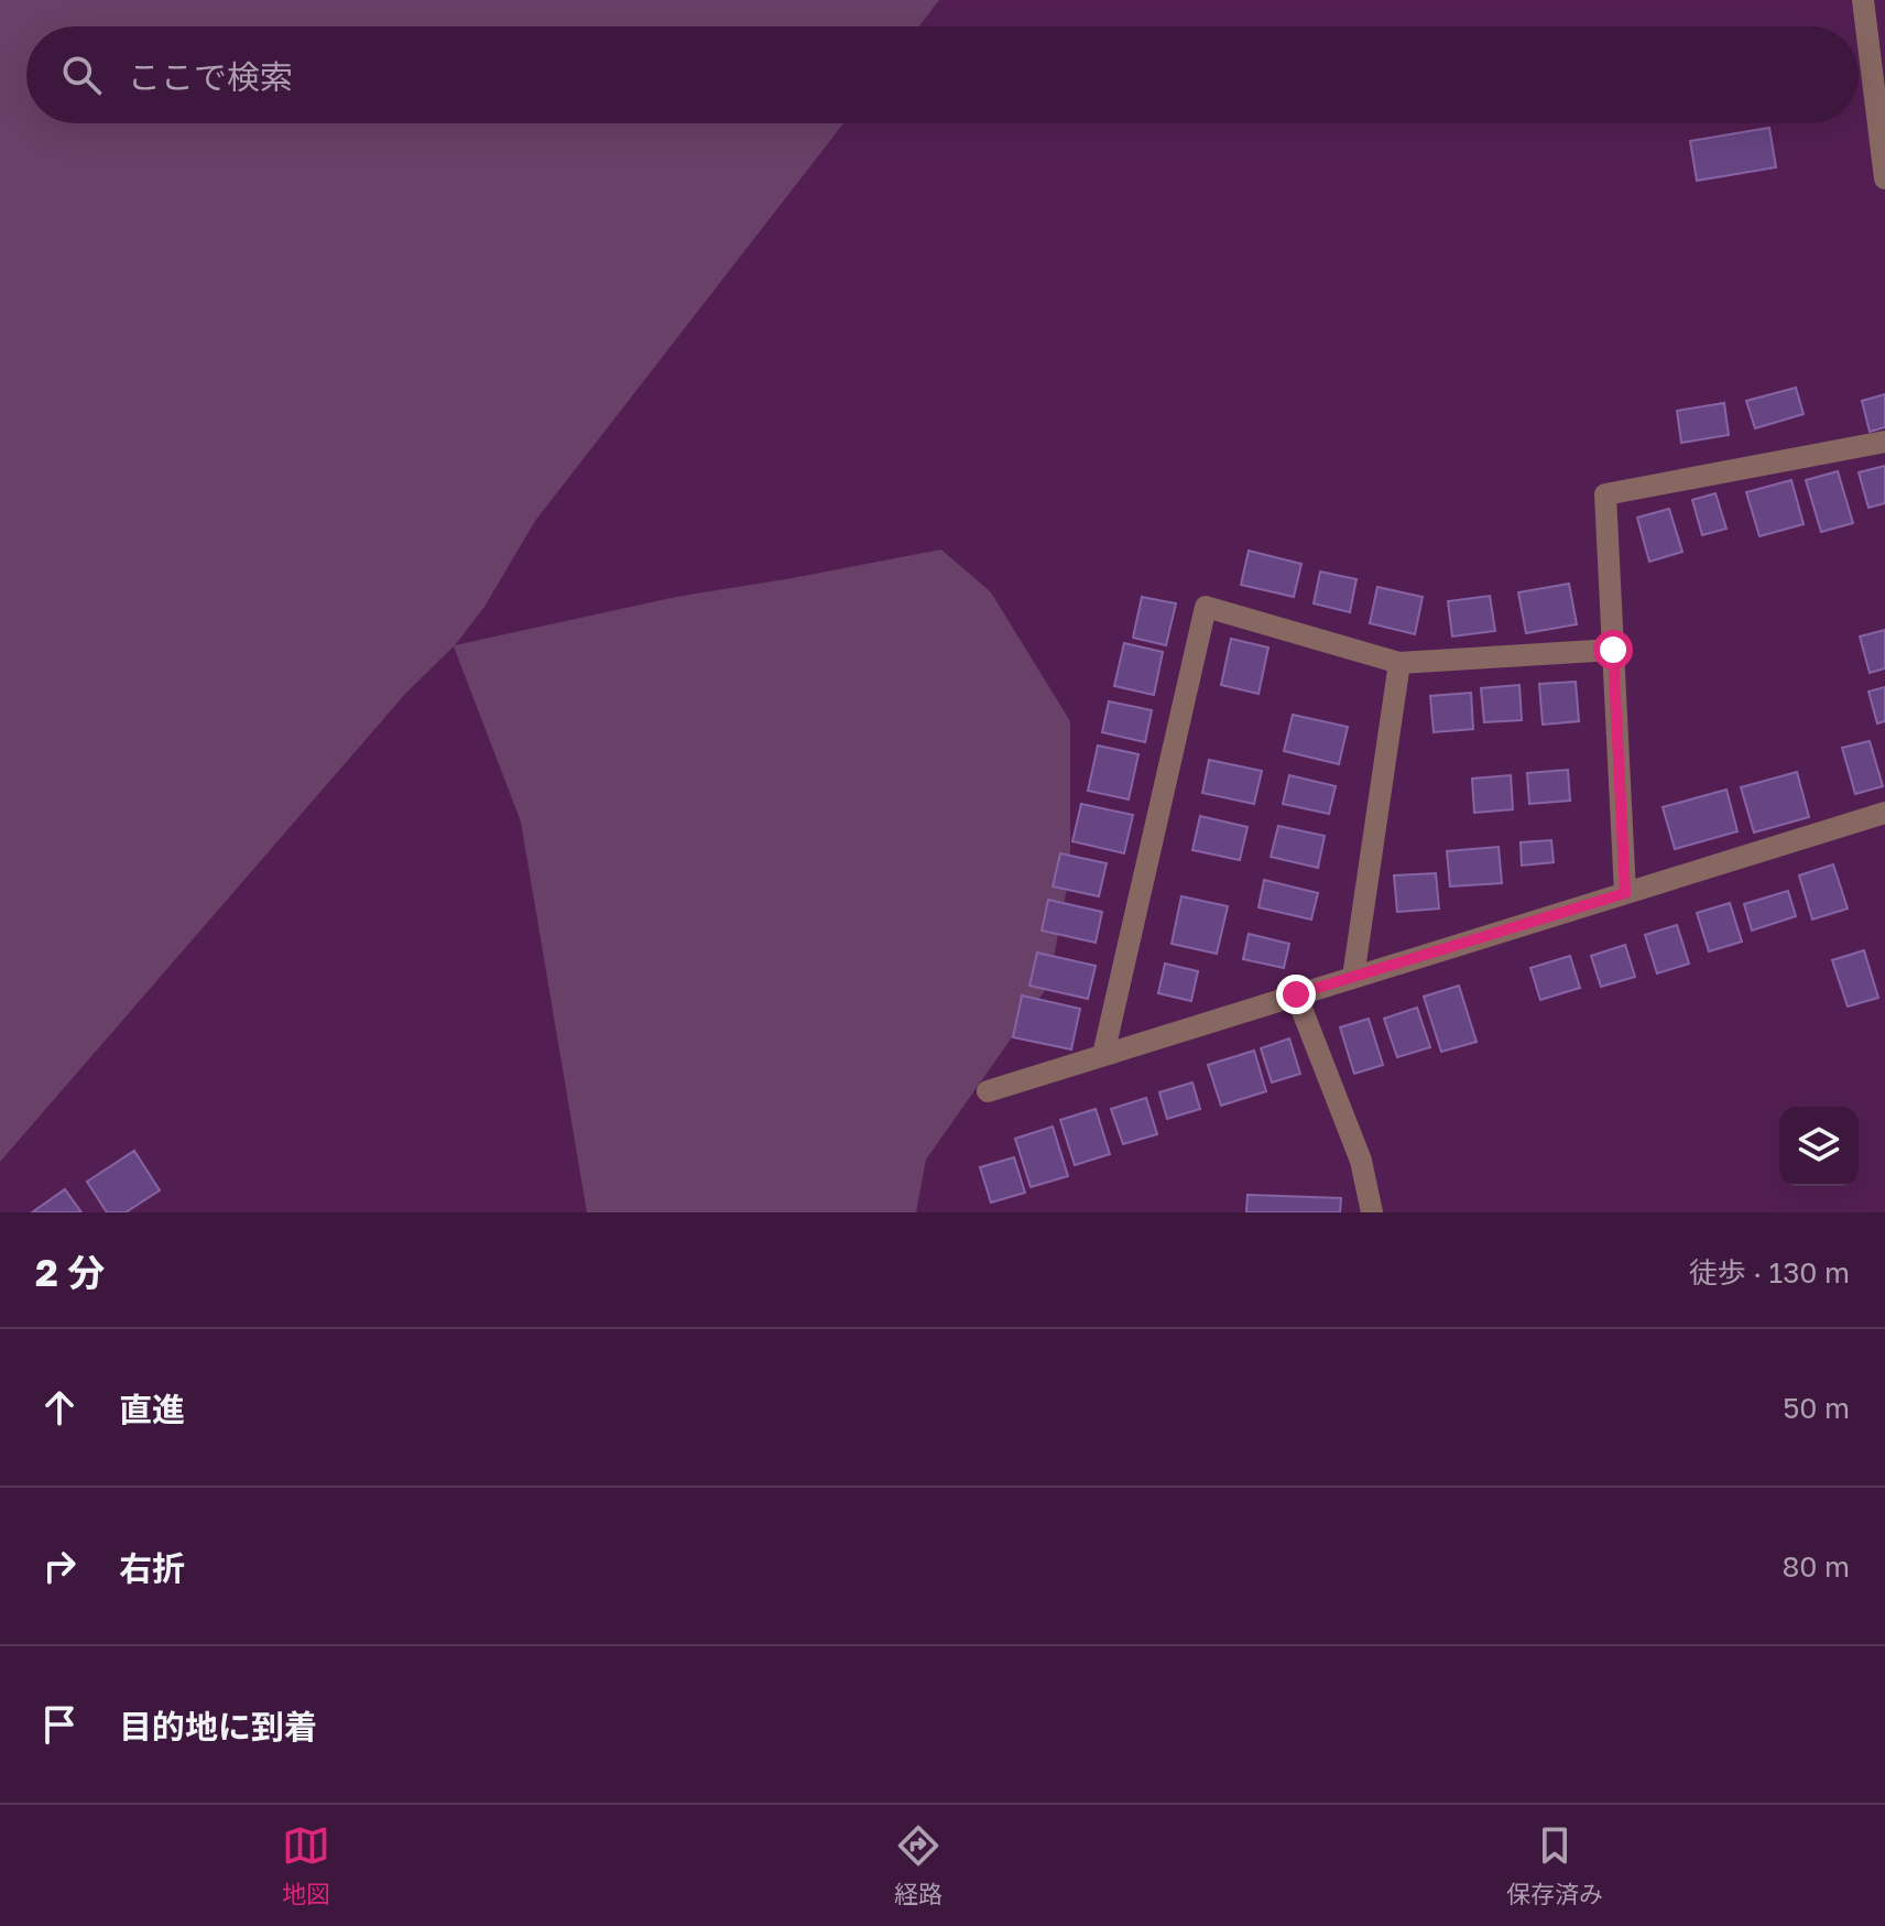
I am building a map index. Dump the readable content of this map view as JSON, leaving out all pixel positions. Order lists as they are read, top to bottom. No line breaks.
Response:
{"page":{"search":"ここで検索","heading":["2 分","徒歩 · 130 m"],"list":[["直進","50 m"],["右折","80 m"],"目的地に到着"],"nav":["地図","経路","保存済み"]}}
